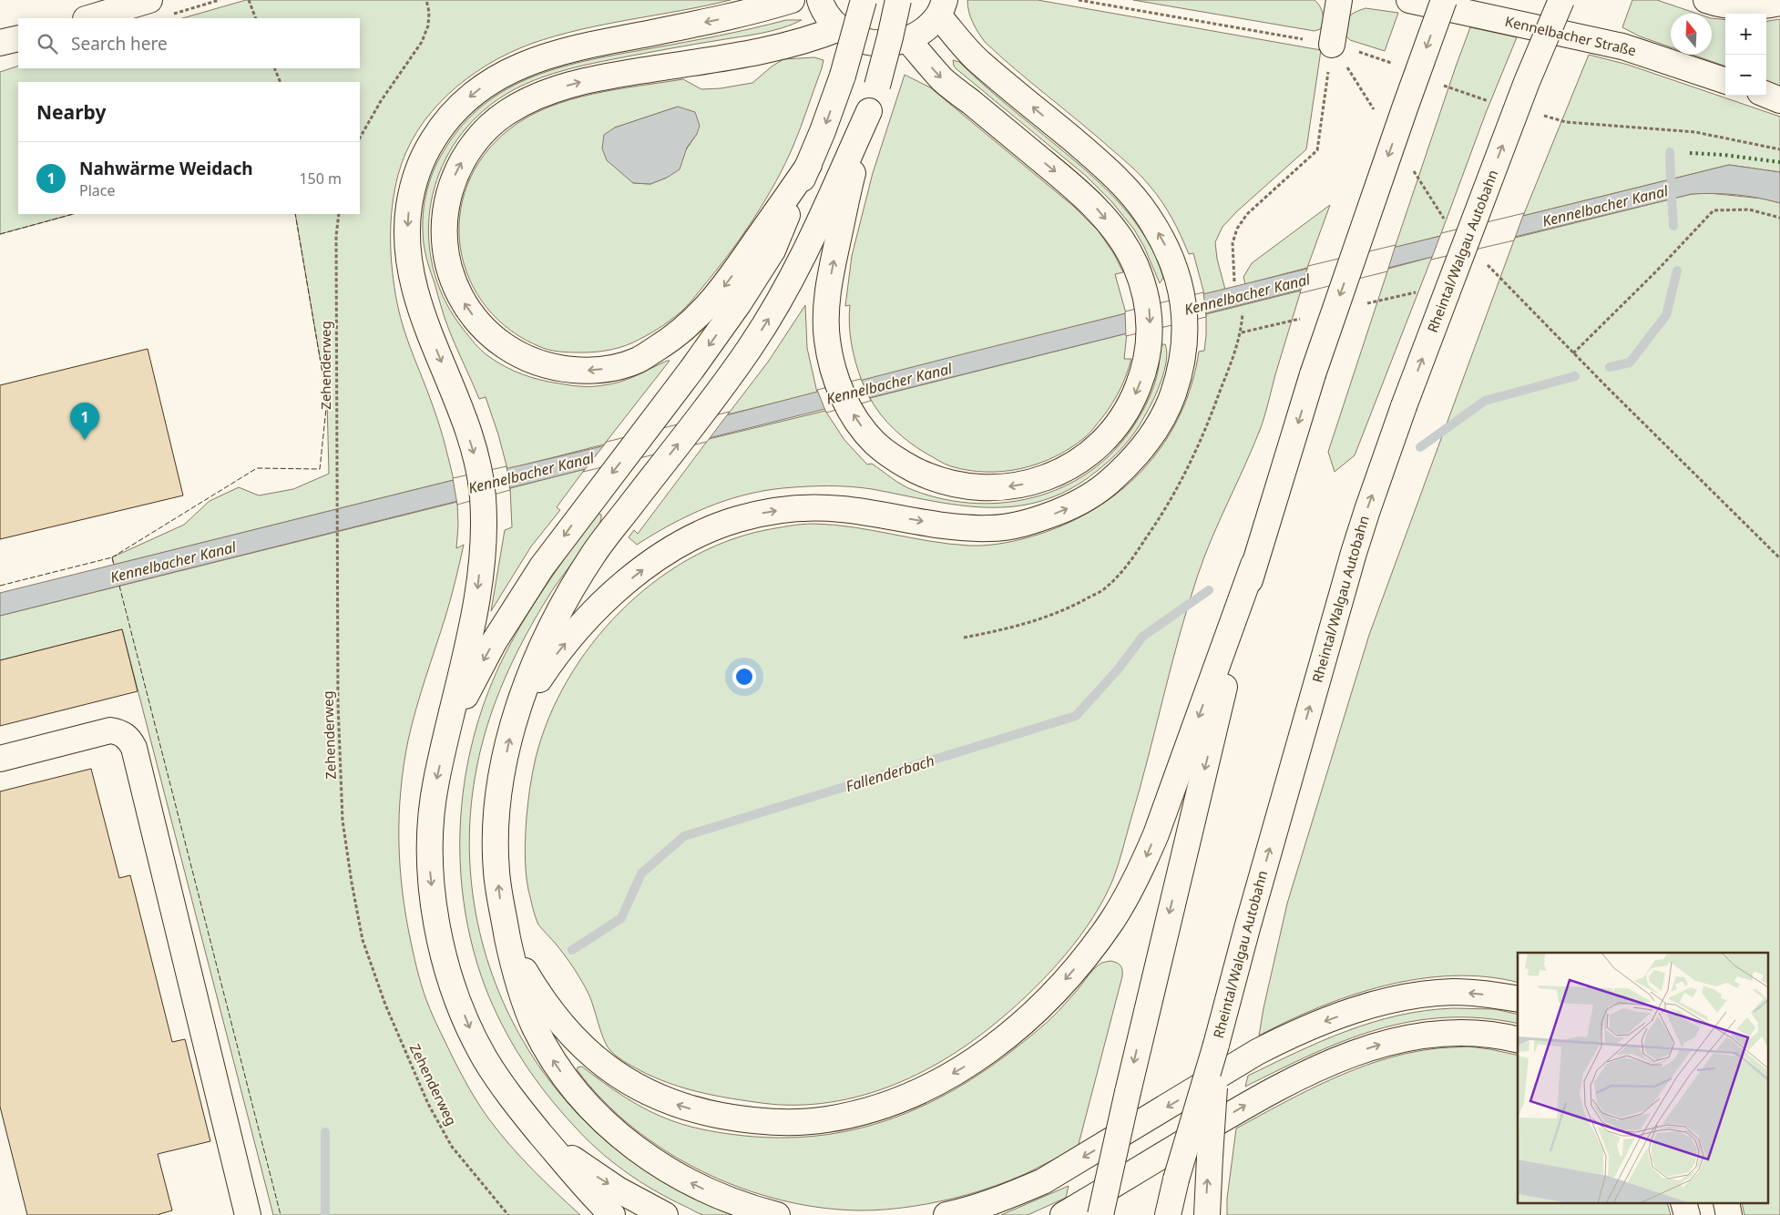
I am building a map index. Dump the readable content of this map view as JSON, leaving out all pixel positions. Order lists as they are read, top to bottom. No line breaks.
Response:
{"streets":{"main road":["Kennelbacher Straße","Rheintal/Walgau Autobahn"],"path":["Zehenderweg"]},"water":["Kennelbacher Kanal","Fallenderbach"],"north":"top","page":{"map_buttons":["+","−"],"search":"Search here","heading":"Nearby","list":[{"mark":"1","name":"Nahwärme Weidach","note":"Place","value":"150 m"}],"pins":"1"}}
